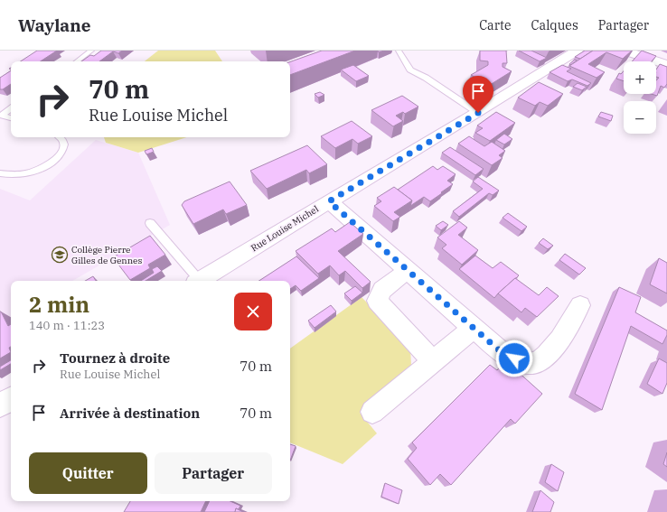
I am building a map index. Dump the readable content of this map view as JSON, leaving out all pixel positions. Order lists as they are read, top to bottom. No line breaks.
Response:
{"streets":{"street":["Rue Louise Michel"]},"places":{"school or university":["Collège Pierre Gilles de Gennes"]},"page":{"header":"Waylane","nav":["Carte","Calques","Partager"],"map_buttons":["+","−"],"turn":["70 m","Rue Louise Michel"],"heading":["2 min","140 m · 11:23"],"list":[{"name":"Tournez à droite","note":"Rue Louise Michel","value":"70 m"},{"name":"Arrivée à destination","value":"70 m"}],"buttons":["Quitter","Partager"]}}
